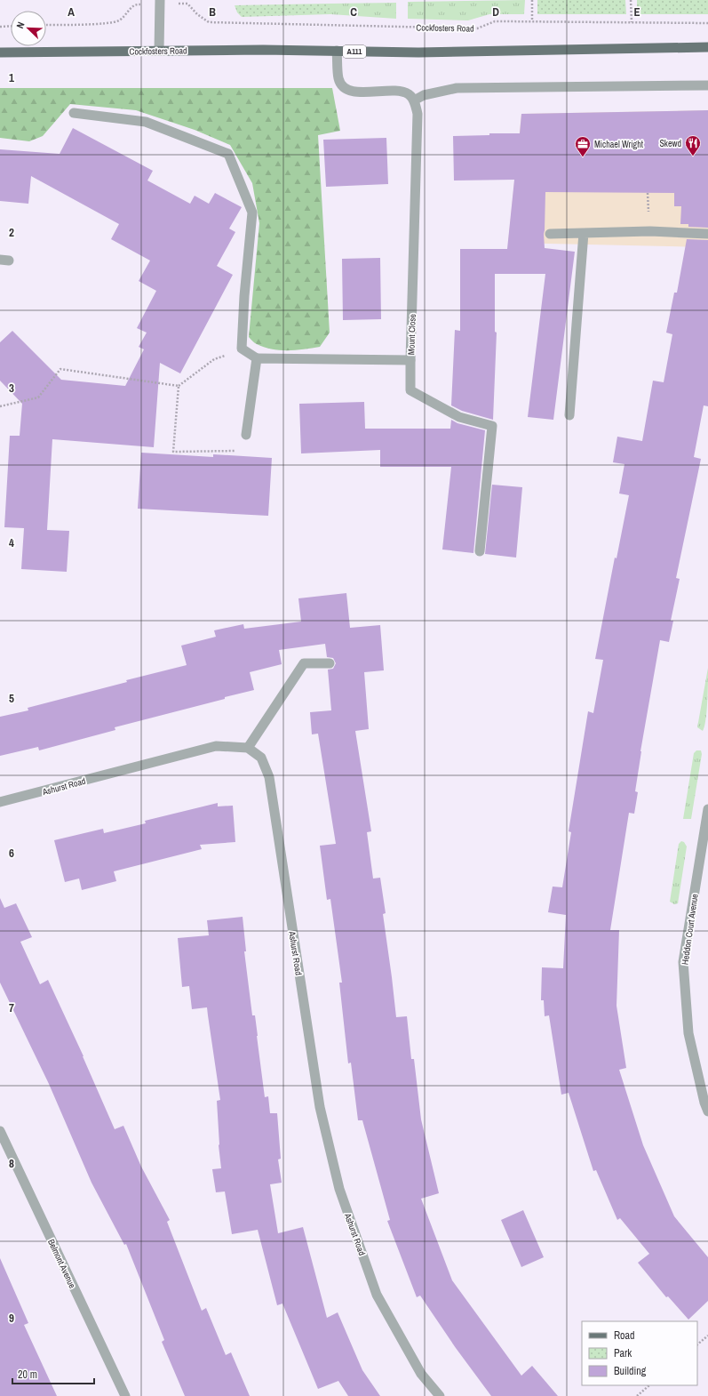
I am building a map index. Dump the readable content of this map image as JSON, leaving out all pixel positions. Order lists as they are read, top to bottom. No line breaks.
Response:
{"streets":{"main road":["Cockfosters Road","A111"],"street":["Mount Close","Ashurst Road","Heddon Court Avenue","Belmont Avenue"]},"places":{"restaurant":["Skewd"],"office":["Michael Wright"]},"legend":["Road","Park","Building"],"scale_bar":"20 m","north":"top left","grid":{"columns":["A","B","C","D","E"],"rows":["1","2","3","4","5","6","7","8","9"]}}
